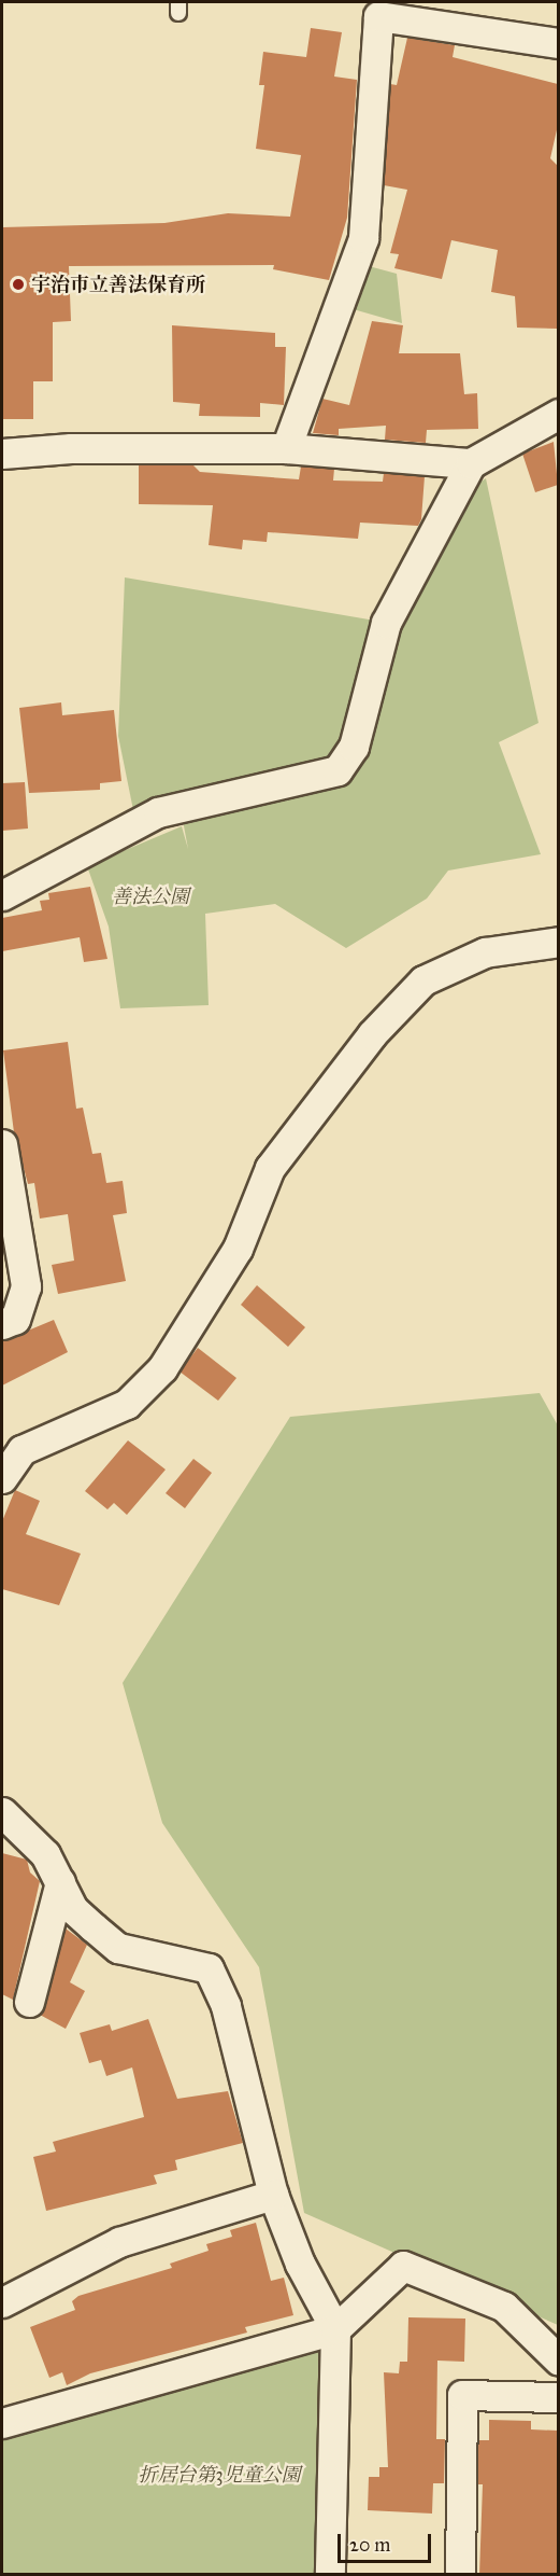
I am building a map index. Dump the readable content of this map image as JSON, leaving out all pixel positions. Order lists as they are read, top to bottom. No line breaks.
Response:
{"parks":["善法公園","折居台第3児童公園"],"places":["宇治市立善法保育所"],"scale_bar":"20 m"}
